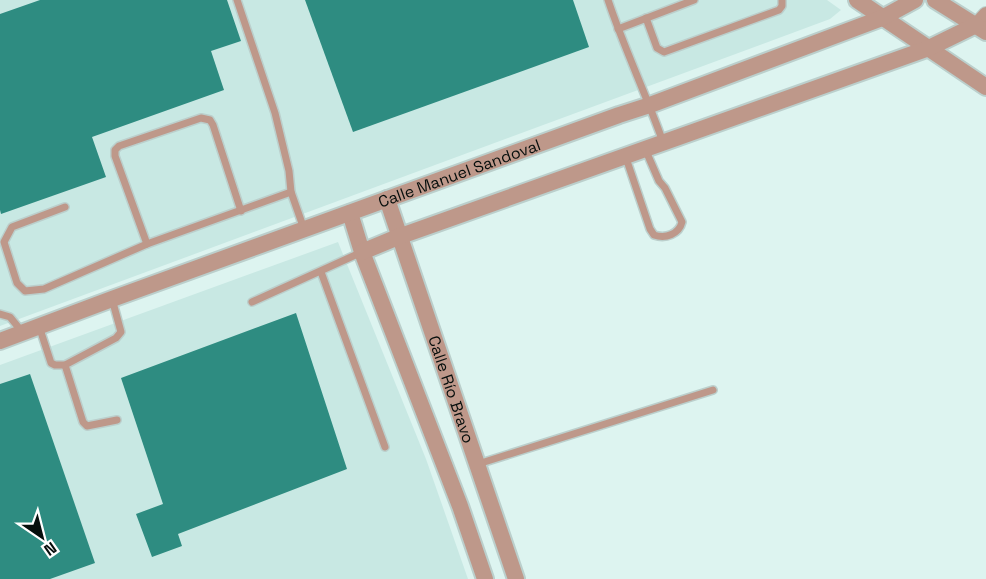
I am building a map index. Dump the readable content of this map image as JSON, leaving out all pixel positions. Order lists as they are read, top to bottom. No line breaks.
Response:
{"streets":{"street":["Calle Manuel Sandoval","Calle Río Bravo"]},"crossings":[["Calle Manuel Sandoval","Calle Río Bravo"]],"north":"bottom right"}
